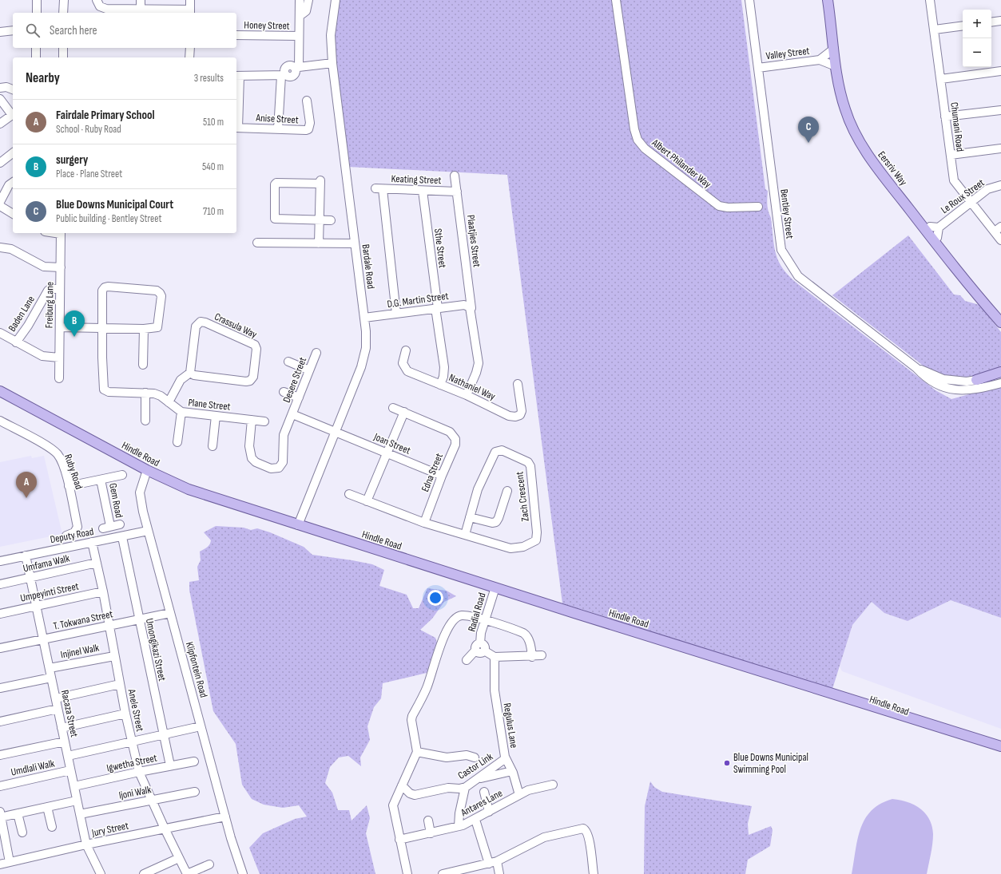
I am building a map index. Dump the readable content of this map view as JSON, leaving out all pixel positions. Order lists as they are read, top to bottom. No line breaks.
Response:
{"streets":{"main road":["Eersriv Way","Hindle Road"],"street":["Honey Street","Valley Street","Anise Street","Chumani Road","Albert Philander Way","Keating Street","Le Roux Street","Bentley Street","Plaatjies Street","Sthe Street","Bardale Road","D.G. Martin Street","Freiburg Lane","Baden Lane","Crassula Way","Desere Street","Nathaniel Way","Plane Street","Joan Street","Ruby Road","Edna Street","Zach Crescent","Gem Road","Deputy Road","Umfama Walk","Umpeyinti Street","Radial Road","T. Tokwana Street","Umongikazi Street","Injinel Walk","Klipfontein Road","Anele Street","Racaza Street","Regulus Lane","Igwetha Street","Castor Link","Umdlali Walk","Ijoni Walk","Antares Lane","Jury Street"]},"crossings":[["Valley Street","Eersriv Way"],["Valley Street","Bentley Street"],["Chumani Road","Le Roux Street"],["Eersriv Way","Le Roux Street"],["Keating Street","Plaatjies Street"],["Keating Street","Sthe Street"],["Keating Street","D.G. Martin Street"],["Plaatjies Street","D.G. Martin Street"],["Plaatjies Street","Nathaniel Way"],["Sthe Street","D.G. Martin Street"],["Sthe Street","Nathaniel Way"],["Bardale Road","D.G. Martin Street"],["Bardale Road","Joan Street"],["Bardale Road","Hindle Road"],["Freiburg Lane","Baden Lane"],["Desere Street","Joan Street"],["Joan Street","Edna Street"],["Hindle Road","Radial Road"],["Hindle Road","Klipfontein Road"],["Edna Street","Zach Crescent"],["Deputy Road","Umongikazi Street"],["Deputy Road","Klipfontein Road"],["Deputy Road","Anele Street"],["Deputy Road","Racaza Street"],["Umfama Walk","Anele Street"],["Umfama Walk","Racaza Street"],["Umpeyinti Street","Anele Street"],["Umpeyinti Street","Racaza Street"],["T. Tokwana Street","Umongikazi Street"],["T. Tokwana Street","Klipfontein Road"],["T. Tokwana Street","Anele Street"],["T. Tokwana Street","Racaza Street"],["Umongikazi Street","Igwetha Street"],["Injinel Walk","Anele Street"],["Injinel Walk","Racaza Street"],["Klipfontein Road","Jury Street"],["Anele Street","Igwetha Street"],["Anele Street","Ijoni Walk"],["Anele Street","Jury Street"],["Racaza Street","Igwetha Street"],["Racaza Street","Umdlali Walk"],["Racaza Street","Ijoni Walk"],["Racaza Street","Jury Street"],["Regulus Lane","Castor Link"],["Regulus Lane","Antares Lane"]],"places":["Blue Downs Municipal Swimming Pool"],"page":{"map_buttons":["+","−"],"search":"Search here","heading":["Nearby","3 results"],"list":[{"mark":"A","name":"Fairdale Primary School","note":"School · Ruby Road","value":"510 m"},{"mark":"B","name":"surgery","note":"Place · Plane Street","value":"540 m"},{"mark":"C","name":"Blue Downs Municipal Court","note":"Public building · Bentley Street","value":"710 m"}],"pins":["C","B","A"]}}
